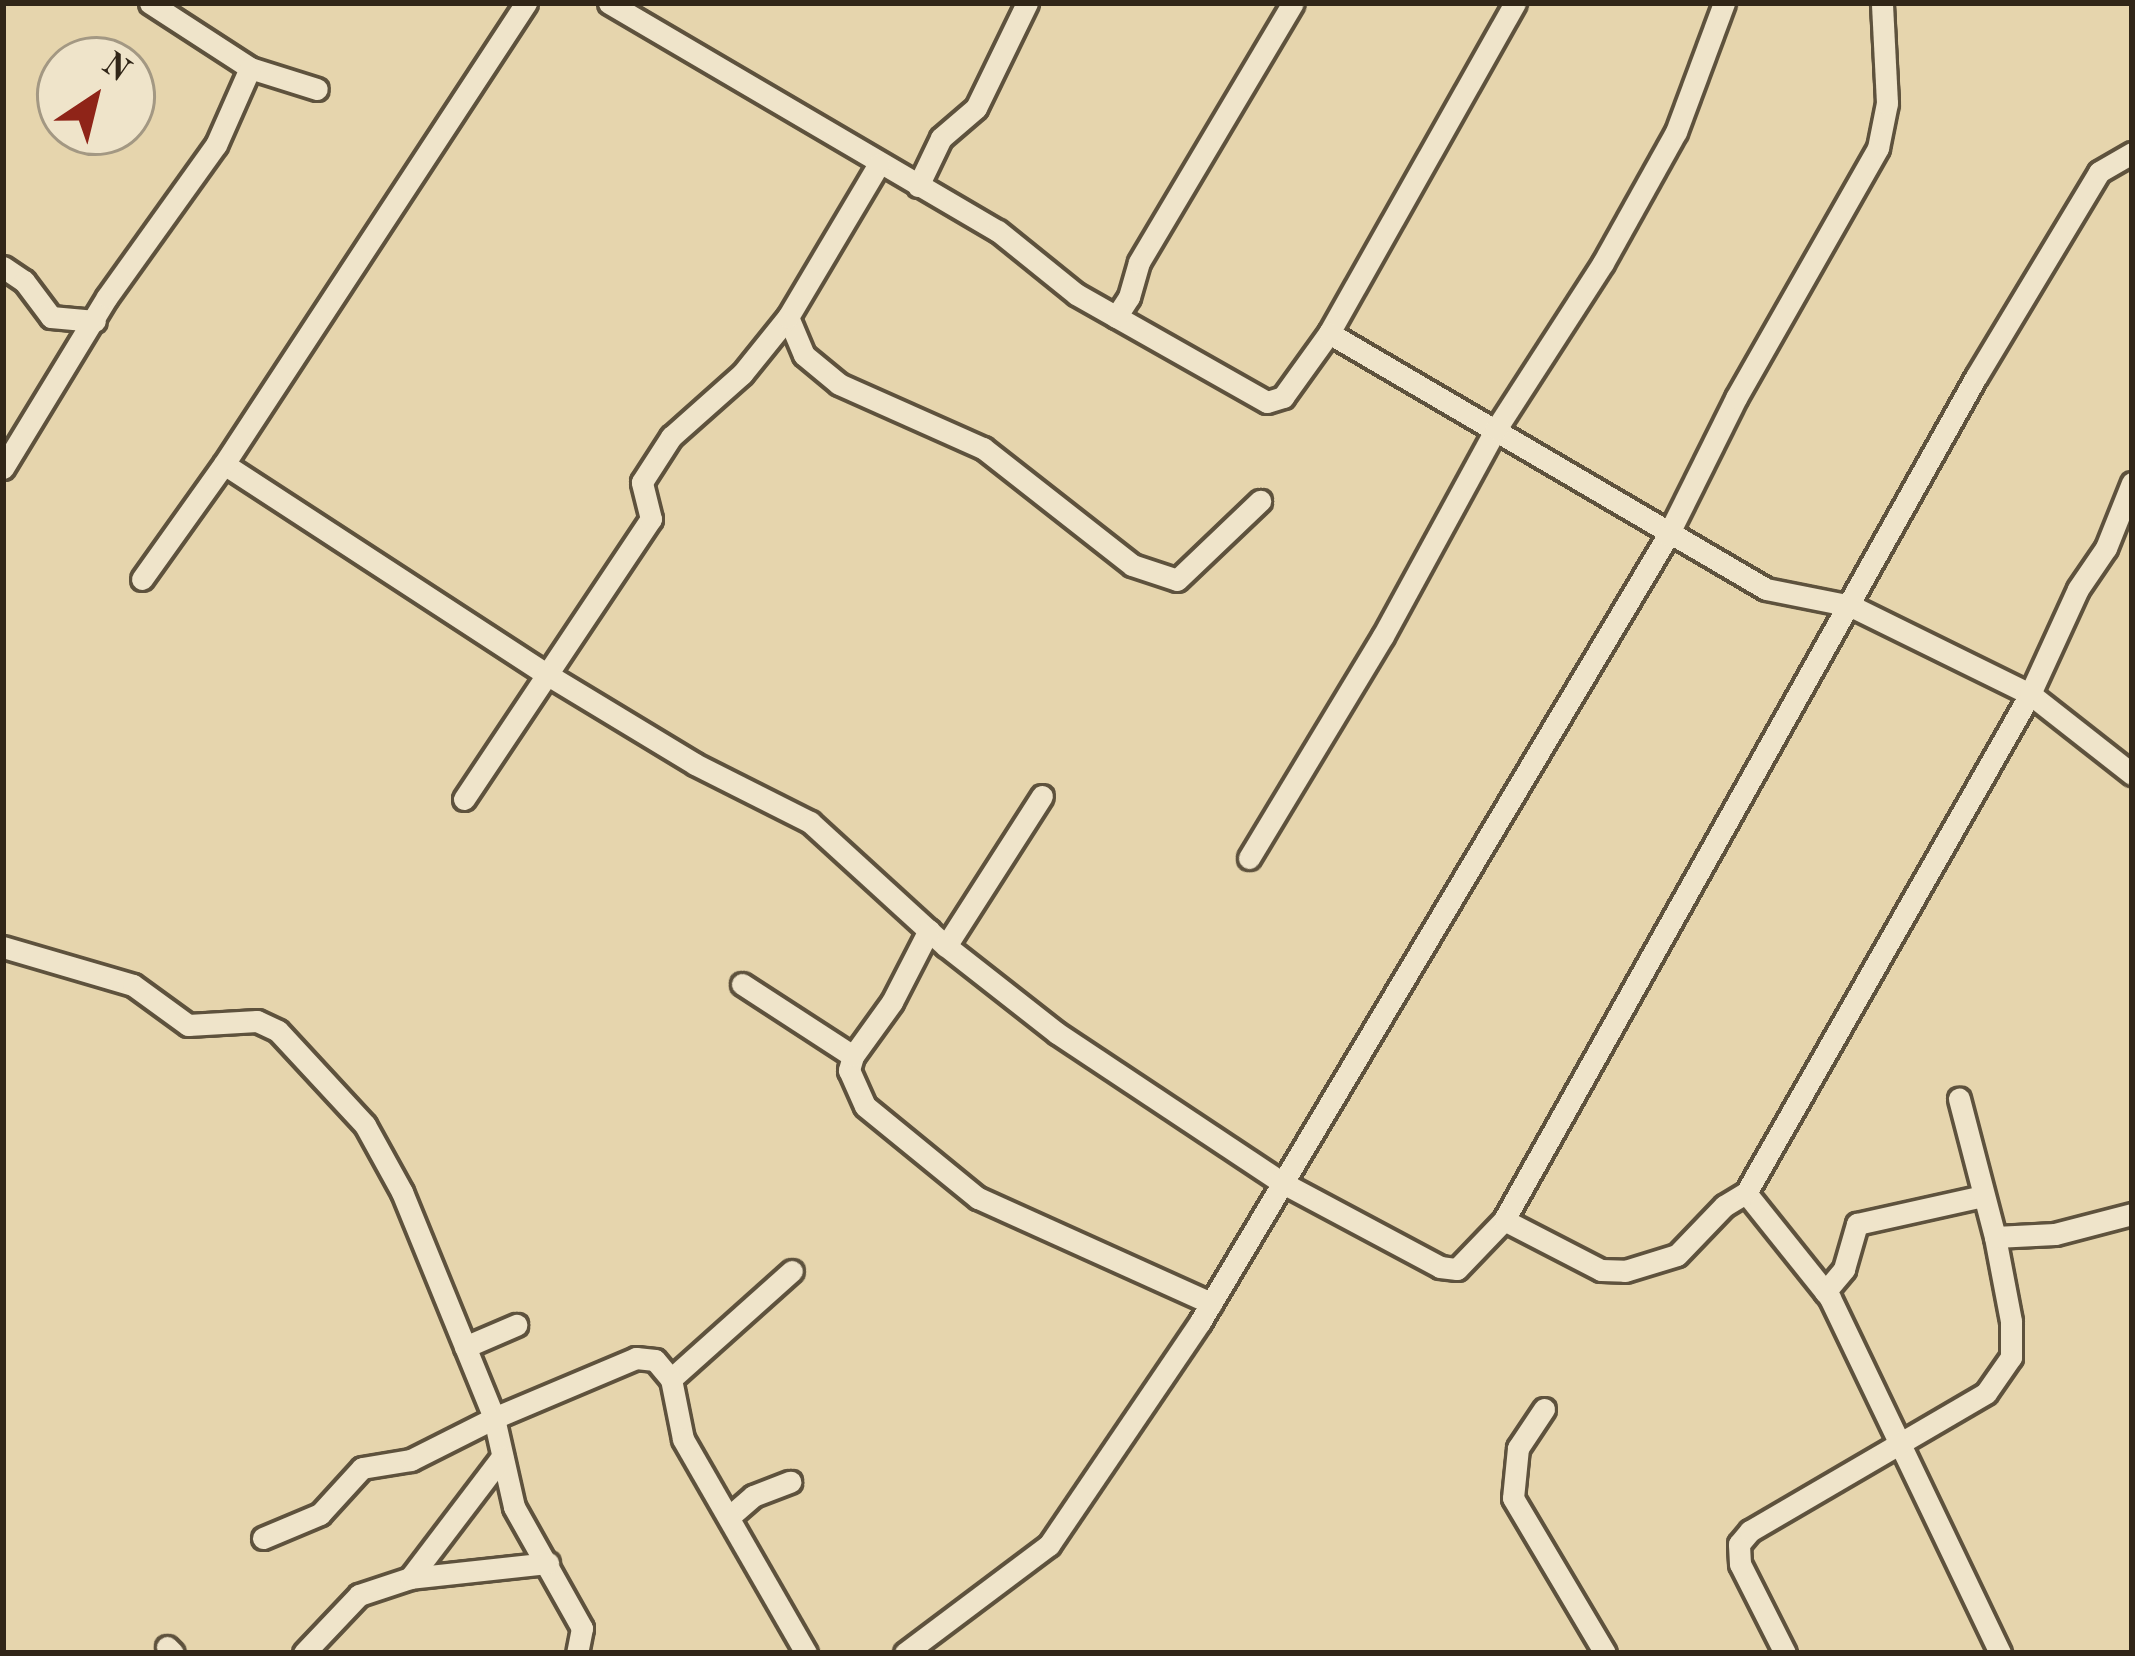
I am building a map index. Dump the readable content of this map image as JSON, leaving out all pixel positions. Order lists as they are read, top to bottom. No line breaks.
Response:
{"north":"top right"}
